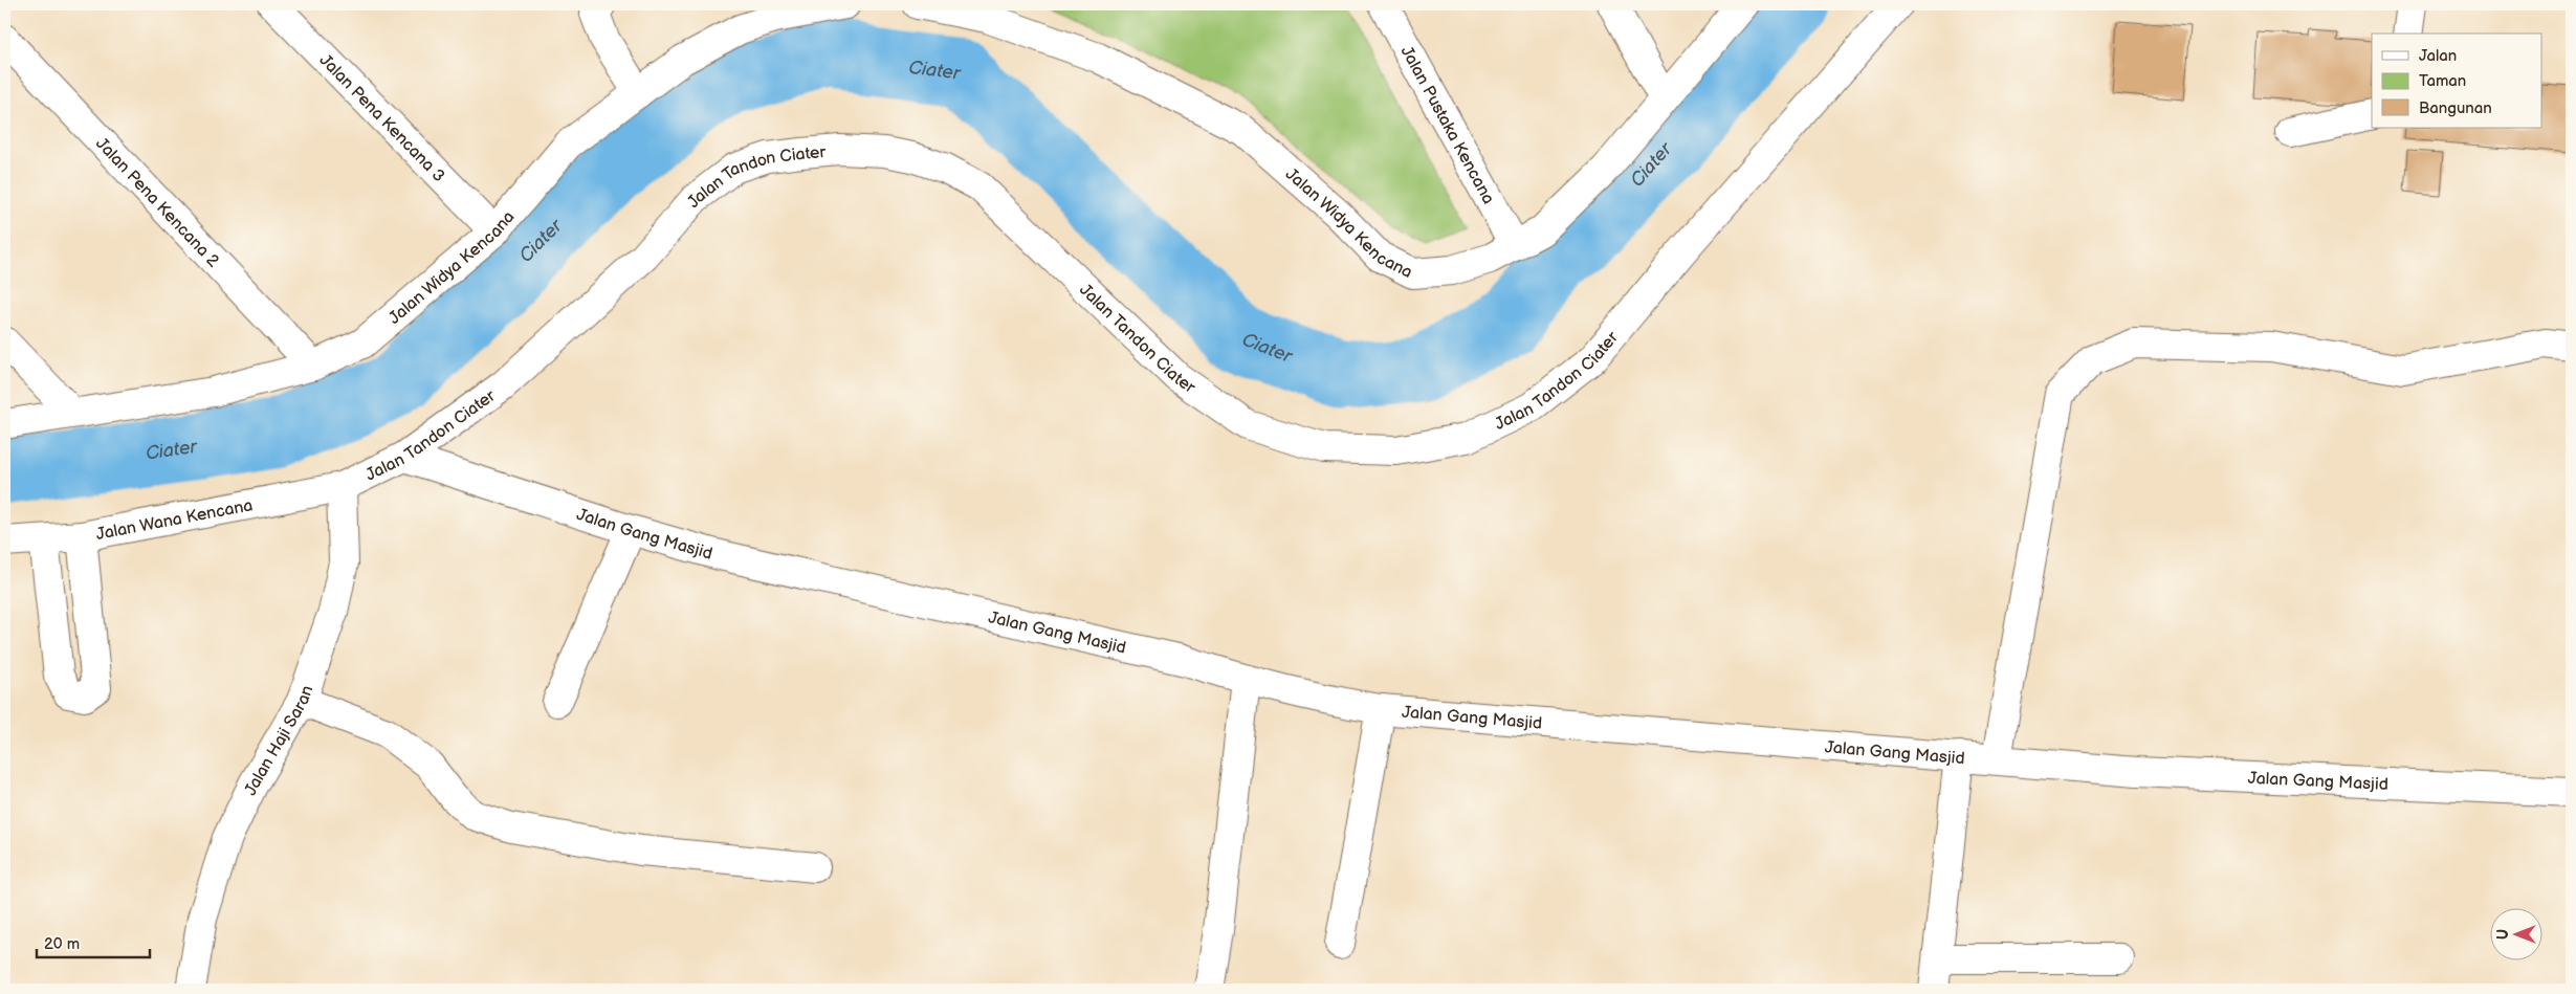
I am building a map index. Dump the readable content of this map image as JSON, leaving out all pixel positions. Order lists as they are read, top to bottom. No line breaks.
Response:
{"streets":{"street":["Jalan Pena Kencana 3","Jalan Pustaka Kencana","Jalan Tandon Ciater","Jalan Pena Kencana 2","Jalan Widya Kencana","Jalan Wana Kencana","Jalan Gang Masjid","Jalan Haji Saran"]},"crossings":[["Jalan Pena Kencana 3","Jalan Widya Kencana"],["Jalan Pustaka Kencana","Jalan Widya Kencana"],["Jalan Tandon Ciater","Jalan Wana Kencana"],["Jalan Tandon Ciater","Jalan Gang Masjid"],["Jalan Tandon Ciater","Jalan Haji Saran"],["Jalan Pena Kencana 2","Jalan Widya Kencana"],["Jalan Wana Kencana","Jalan Haji Saran"]],"water":["Ciater"],"legend":["Jalan","Taman","Bangunan"],"scale_bar":"20 m","north":"left"}
